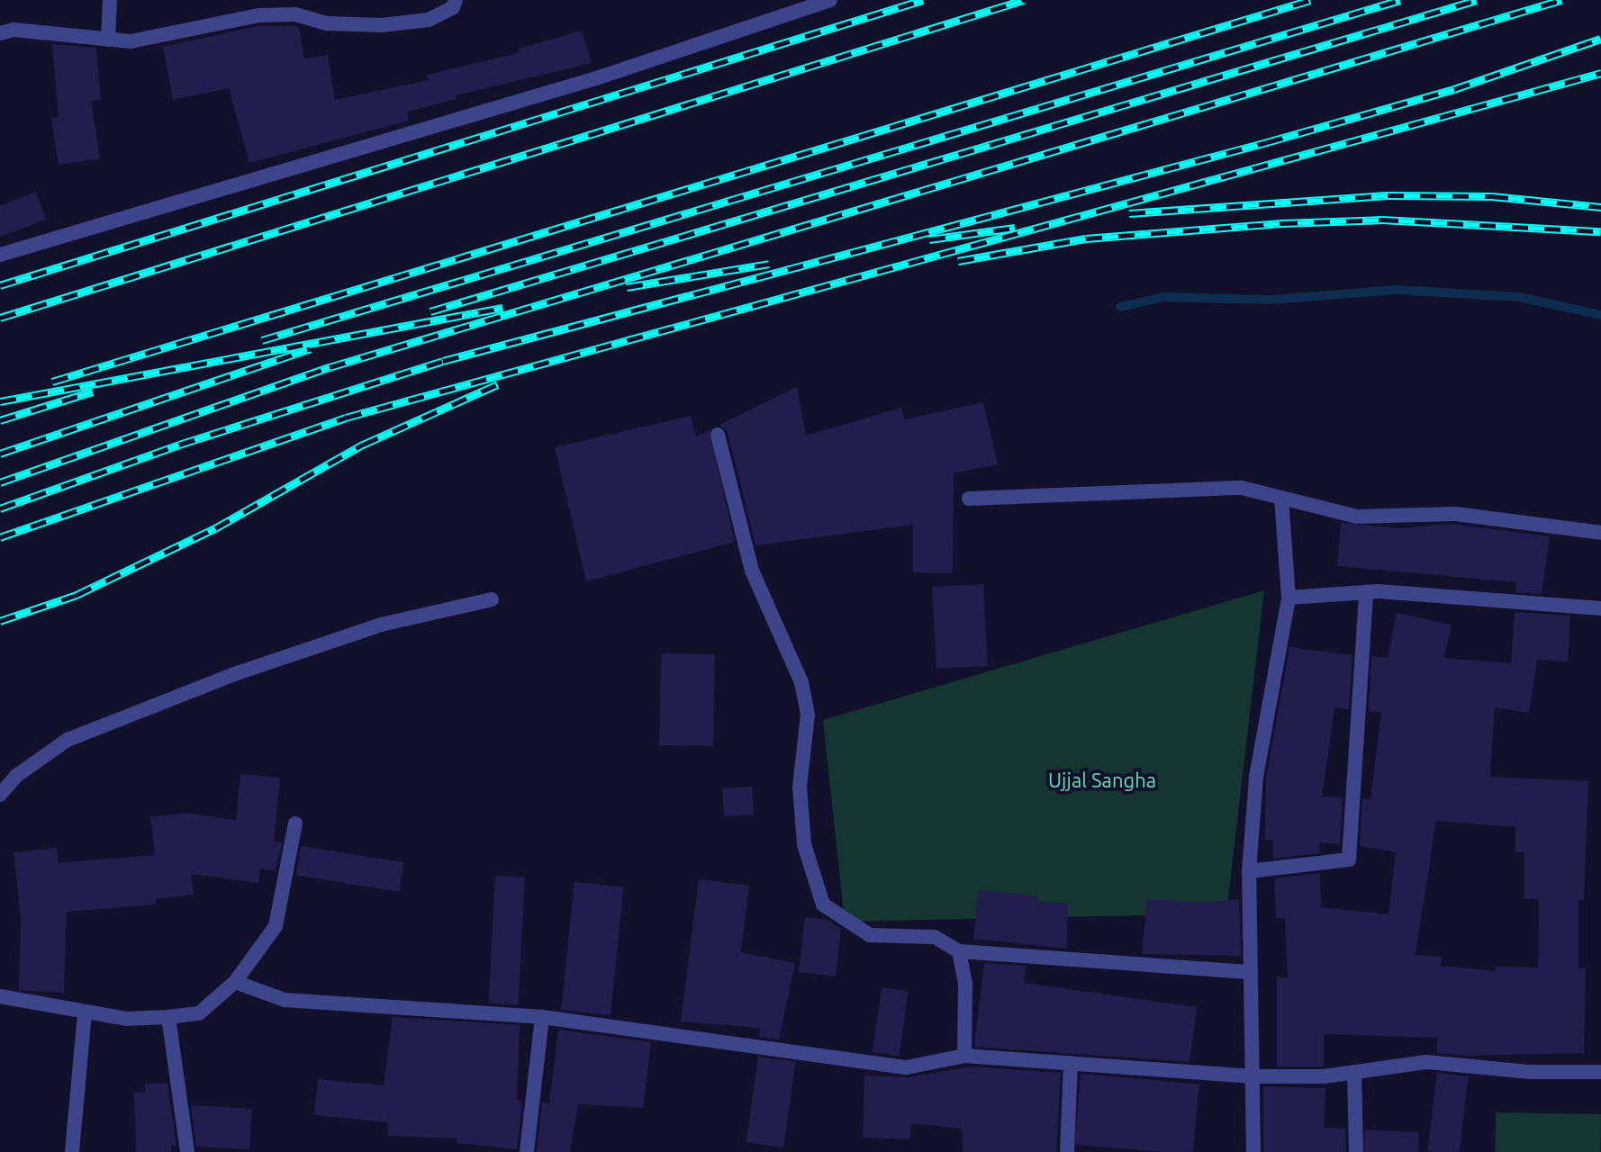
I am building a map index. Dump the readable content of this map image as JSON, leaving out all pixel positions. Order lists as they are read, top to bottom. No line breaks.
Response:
{"parks":["Ujjal Sangha"]}
